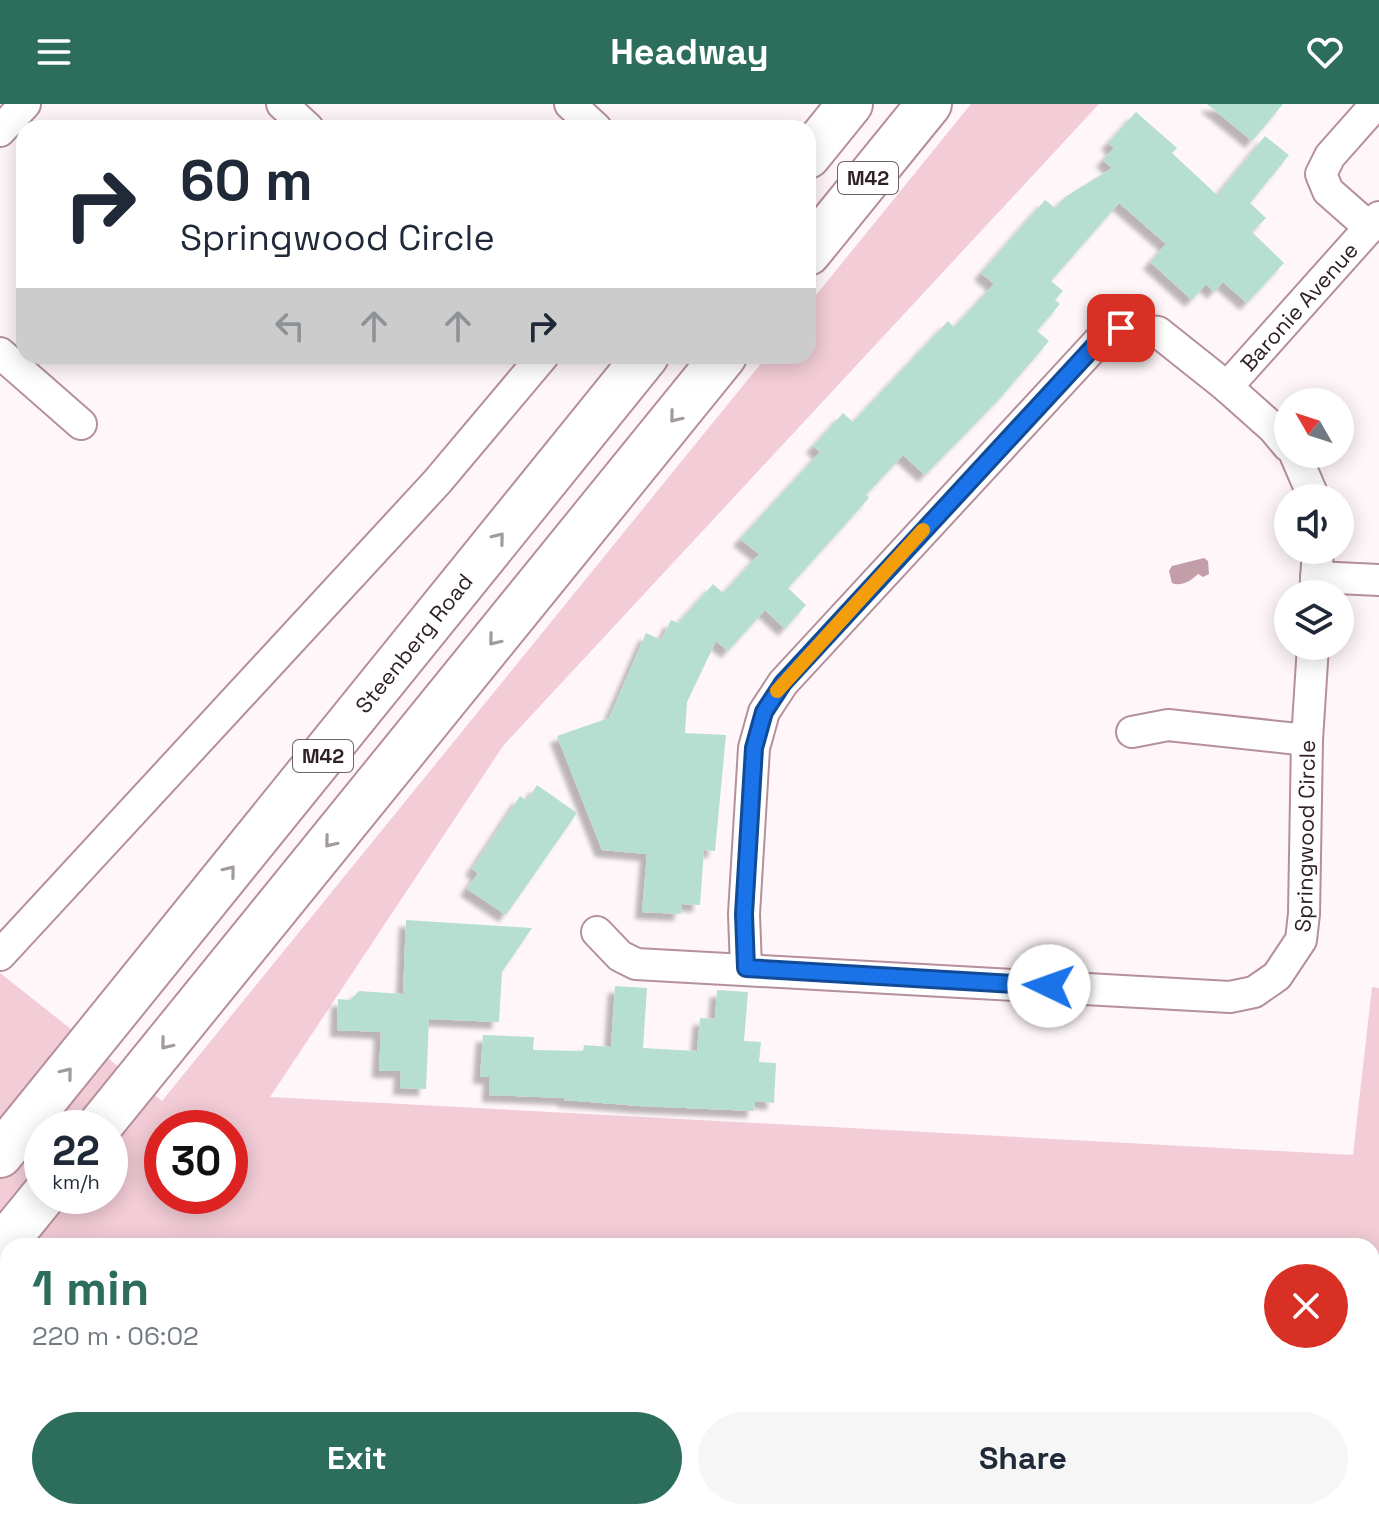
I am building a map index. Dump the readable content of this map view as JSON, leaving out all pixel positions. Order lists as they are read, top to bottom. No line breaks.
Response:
{"streets":{"main road":["M42","Steenberg Road"],"street":["Baronie Avenue","Springwood Circle"]},"north":"top left","page":{"header":"Headway","turn":["60 m","Springwood Circle"],"speed":"22 km/h","limit":"30","heading":["1 min","220 m · 06:02"],"buttons":["Exit","Share"]}}
